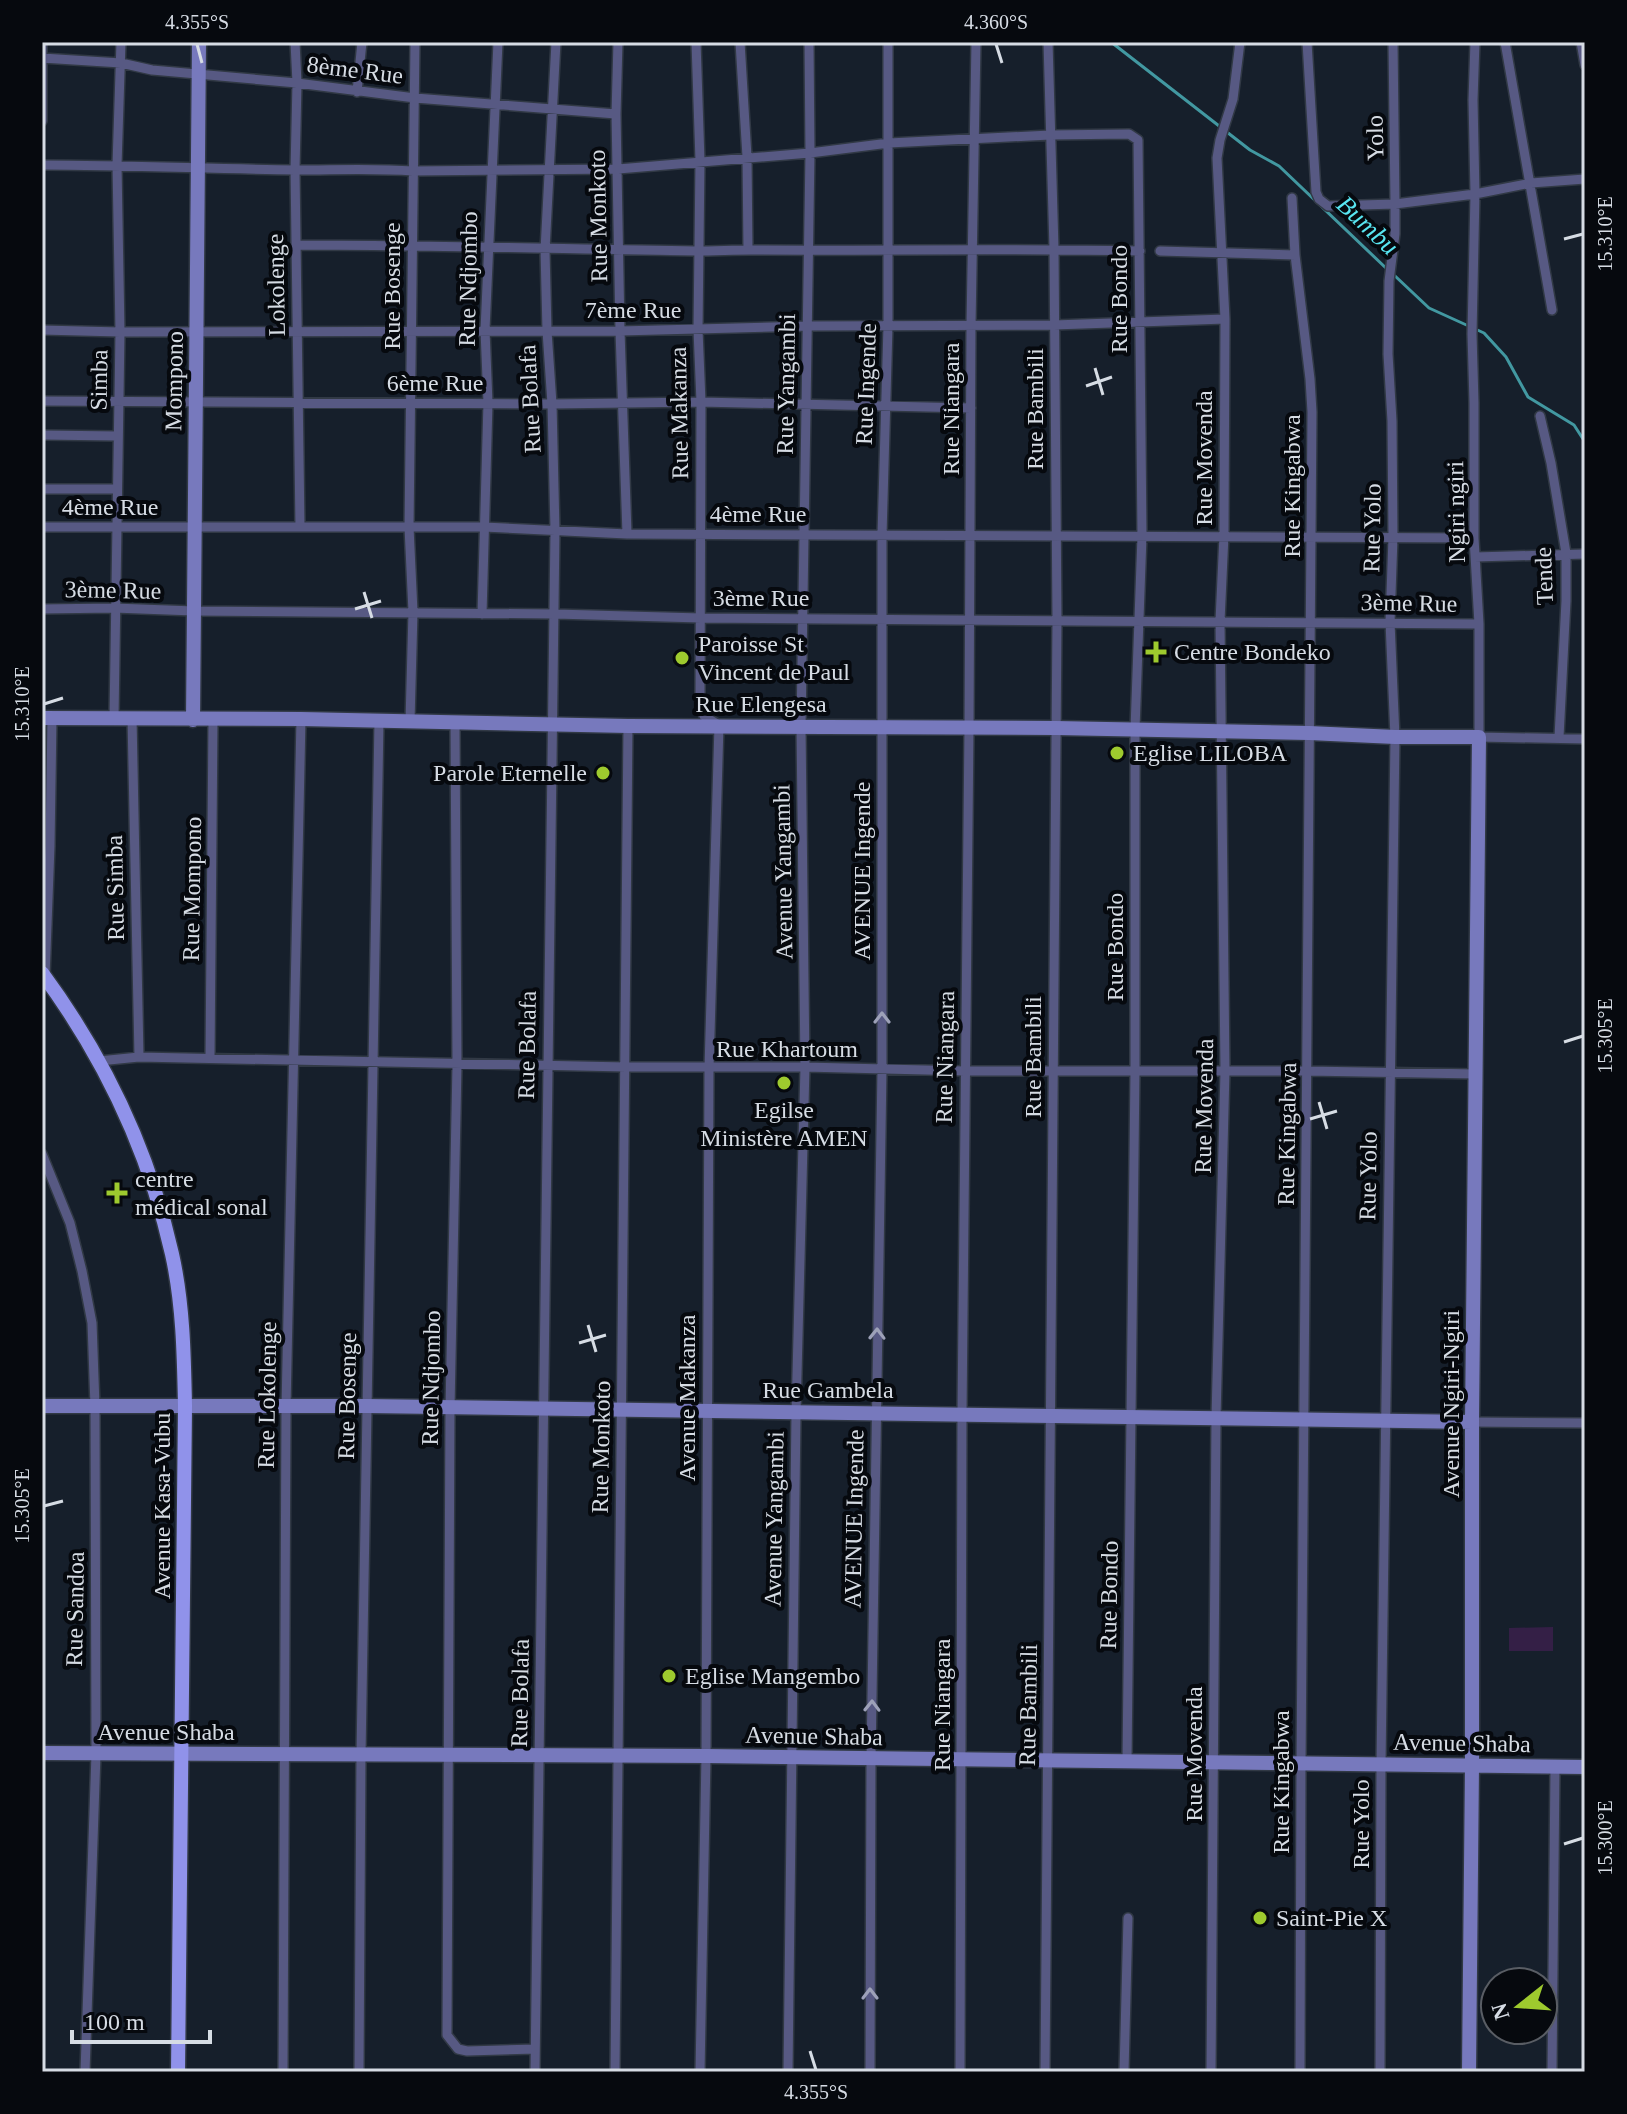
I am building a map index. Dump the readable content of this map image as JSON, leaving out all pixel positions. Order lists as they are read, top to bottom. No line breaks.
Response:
{"streets":{"main road":["Avenue Kasa-Vubu"],"street":["8ème Rue","Yolo","Rue Monkoto","Rue Ndjombo","Lokolenge","Rue Bosenge","Rue Bondo","7ème Rue","Simba","Mompono","6ème Rue","Rue Yangambi","Rue Ingende","Rue Bolafa","Rue Niangara","Rue Bambili","Rue Makanza","Rue Movenda","Rue Kingabwa","4ème Rue","Ngiri ngiri","Rue Yolo","Tende","3ème Rue","Rue Elengesa","AVENUE Ingende","Avenue Yangambi","Rue Simba","Rue Mompono","Rue Khartoum","Rue Gambela","Rue Lokolenge","Avenue Makanza","Avenue Ngiri-Ngiri","Rue Sandoa","Avenue Shaba"]},"crossings":[["8ème Rue","Rue Monkoto"],["8ème Rue","Rue Ndjombo"],["8ème Rue","Lokolenge"],["8ème Rue","Rue Bosenge"],["8ème Rue","Simba"],["8ème Rue","Mompono"],["8ème Rue","Rue Bolafa"],["Yolo","Rue Yolo"],["Rue Monkoto","7ème Rue"],["Rue Monkoto","6ème Rue"],["Rue Monkoto","4ème Rue"],["Rue Monkoto","Rue Elengesa"],["Rue Monkoto","Rue Khartoum"],["Rue Monkoto","Rue Gambela"],["Rue Monkoto","Avenue Shaba"],["Rue Ndjombo","7ème Rue"],["Rue Ndjombo","6ème Rue"],["Rue Ndjombo","Rue Bolafa"],["Rue Ndjombo","4ème Rue"],["Rue Ndjombo","3ème Rue"],["Rue Ndjombo","Rue Elengesa"],["Rue Ndjombo","Rue Khartoum"],["Rue Ndjombo","Rue Gambela"],["Rue Ndjombo","Avenue Shaba"],["Lokolenge","7ème Rue"],["Lokolenge","6ème Rue"],["Lokolenge","4ème Rue"],["Rue Bosenge","7ème Rue"],["Rue Bosenge","6ème Rue"],["Rue Bosenge","4ème Rue"],["Rue Bosenge","3ème Rue"],["Rue Bosenge","Rue Elengesa"],["Rue Bosenge","Rue Khartoum"],["Rue Bosenge","Rue Gambela"],["Rue Bosenge","Avenue Shaba"],["Rue Bondo","7ème Rue"],["Rue Bondo","Rue Bambili"],["Rue Bondo","4ème Rue"],["Rue Bondo","3ème Rue"],["Rue Bondo","Rue Elengesa"],["Rue Bondo","Rue Khartoum"],["Rue Bondo","Rue Gambela"],["Rue Bondo","Avenue Shaba"],["7ème Rue","Simba"],["7ème Rue","Mompono"],["7ème Rue","Rue Yangambi"],["7ème Rue","Rue Ingende"],["7ème Rue","Rue Bolafa"],["7ème Rue","Rue Niangara"],["7ème Rue","Rue Bambili"],["7ème Rue","Rue Makanza"],["7ème Rue","Rue Movenda"],["Simba","6ème Rue"],["Simba","4ème Rue"],["Simba","3ème Rue"],["Simba","Rue Elengesa"],["Mompono","6ème Rue"],["Mompono","4ème Rue"],["Mompono","3ème Rue"],["Mompono","Rue Elengesa"],["6ème Rue","Rue Yangambi"],["6ème Rue","Rue Ingende"],["6ème Rue","Rue Bolafa"],["6ème Rue","Rue Niangara"],["6ème Rue","Rue Makanza"],["Rue Yangambi","4ème Rue"],["Rue Yangambi","3ème Rue"],["Rue Yangambi","Rue Elengesa"],["Rue Yangambi","Avenue Yangambi"],["Rue Ingende","4ème Rue"],["Rue Ingende","3ème Rue"],["Rue Ingende","Rue Elengesa"],["Rue Ingende","AVENUE Ingende"],["Rue Bolafa","4ème Rue"],["Rue Bolafa","3ème Rue"],["Rue Bolafa","Rue Elengesa"],["Rue Bolafa","Rue Khartoum"],["Rue Bolafa","Rue Gambela"],["Rue Bolafa","Avenue Shaba"],["Rue Niangara","4ème Rue"],["Rue Niangara","3ème Rue"],["Rue Niangara","Rue Elengesa"],["Rue Niangara","Rue Khartoum"],["Rue Niangara","Rue Gambela"],["Rue Niangara","Avenue Shaba"],["Rue Bambili","4ème Rue"],["Rue Bambili","3ème Rue"],["Rue Bambili","Rue Elengesa"],["Rue Bambili","Rue Khartoum"],["Rue Bambili","Rue Gambela"],["Rue Bambili","Avenue Shaba"],["Rue Makanza","4ème Rue"],["Rue Makanza","3ème Rue"],["Rue Makanza","Rue Elengesa"],["Rue Makanza","Avenue Makanza"],["Rue Movenda","4ème Rue"],["Rue Movenda","3ème Rue"],["Rue Movenda","Rue Elengesa"],["Rue Movenda","Rue Khartoum"],["Rue Movenda","Rue Gambela"],["Rue Movenda","Avenue Shaba"],["Rue Kingabwa","4ème Rue"],["Rue Kingabwa","3ème Rue"],["Rue Kingabwa","Rue Elengesa"],["Rue Kingabwa","Rue Khartoum"],["Rue Kingabwa","Rue Gambela"],["Rue Kingabwa","Avenue Shaba"],["4ème Rue","Ngiri ngiri"],["4ème Rue","Rue Yolo"],["Ngiri ngiri","3ème Rue"],["Ngiri ngiri","Rue Elengesa"],["Ngiri ngiri","Avenue Ngiri-Ngiri"],["Rue Yolo","3ème Rue"],["Rue Yolo","Rue Elengesa"],["Rue Yolo","Rue Khartoum"],["Rue Yolo","Rue Gambela"],["Rue Yolo","Avenue Shaba"],["Rue Elengesa","AVENUE Ingende"],["Rue Elengesa","Avenue Yangambi"],["Rue Elengesa","Rue Simba"],["Rue Elengesa","Rue Mompono"],["Rue Elengesa","Rue Lokolenge"],["Rue Elengesa","Avenue Makanza"],["Rue Elengesa","Avenue Ngiri-Ngiri"],["AVENUE Ingende","Rue Khartoum"],["AVENUE Ingende","Rue Gambela"],["AVENUE Ingende","Avenue Shaba"],["Avenue Yangambi","Rue Khartoum"],["Avenue Yangambi","Rue Gambela"],["Avenue Yangambi","Avenue Shaba"],["Rue Simba","Rue Khartoum"],["Rue Mompono","Rue Khartoum"],["Rue Khartoum","Rue Lokolenge"],["Rue Khartoum","Avenue Makanza"],["Rue Khartoum","Avenue Ngiri-Ngiri"],["Rue Khartoum","Avenue Kasa-Vubu"],["Rue Gambela","Rue Lokolenge"],["Rue Gambela","Avenue Makanza"],["Rue Gambela","Avenue Ngiri-Ngiri"],["Rue Gambela","Avenue Kasa-Vubu"],["Rue Gambela","Rue Sandoa"],["Rue Lokolenge","Avenue Shaba"],["Avenue Makanza","Avenue Shaba"],["Avenue Ngiri-Ngiri","Avenue Shaba"],["Avenue Kasa-Vubu","Avenue Shaba"],["Rue Sandoa","Avenue Shaba"]],"one_way":["AVENUE Ingende"],"water":["Bumbu"],"places":{"health":["Centre Bondeko","centre médical sonal"],"other":["Paroisse St Vincent de Paul","Eglise LILOBA","Parole Eternelle","Egilse Ministère AMEN","Eglise Mangembo","Saint-Pie X"]},"scale_bar":"100 m","north":"left","coordinates":["4.355°S","4.360°S","15.310°E","15.305°E","15.300°E"]}
